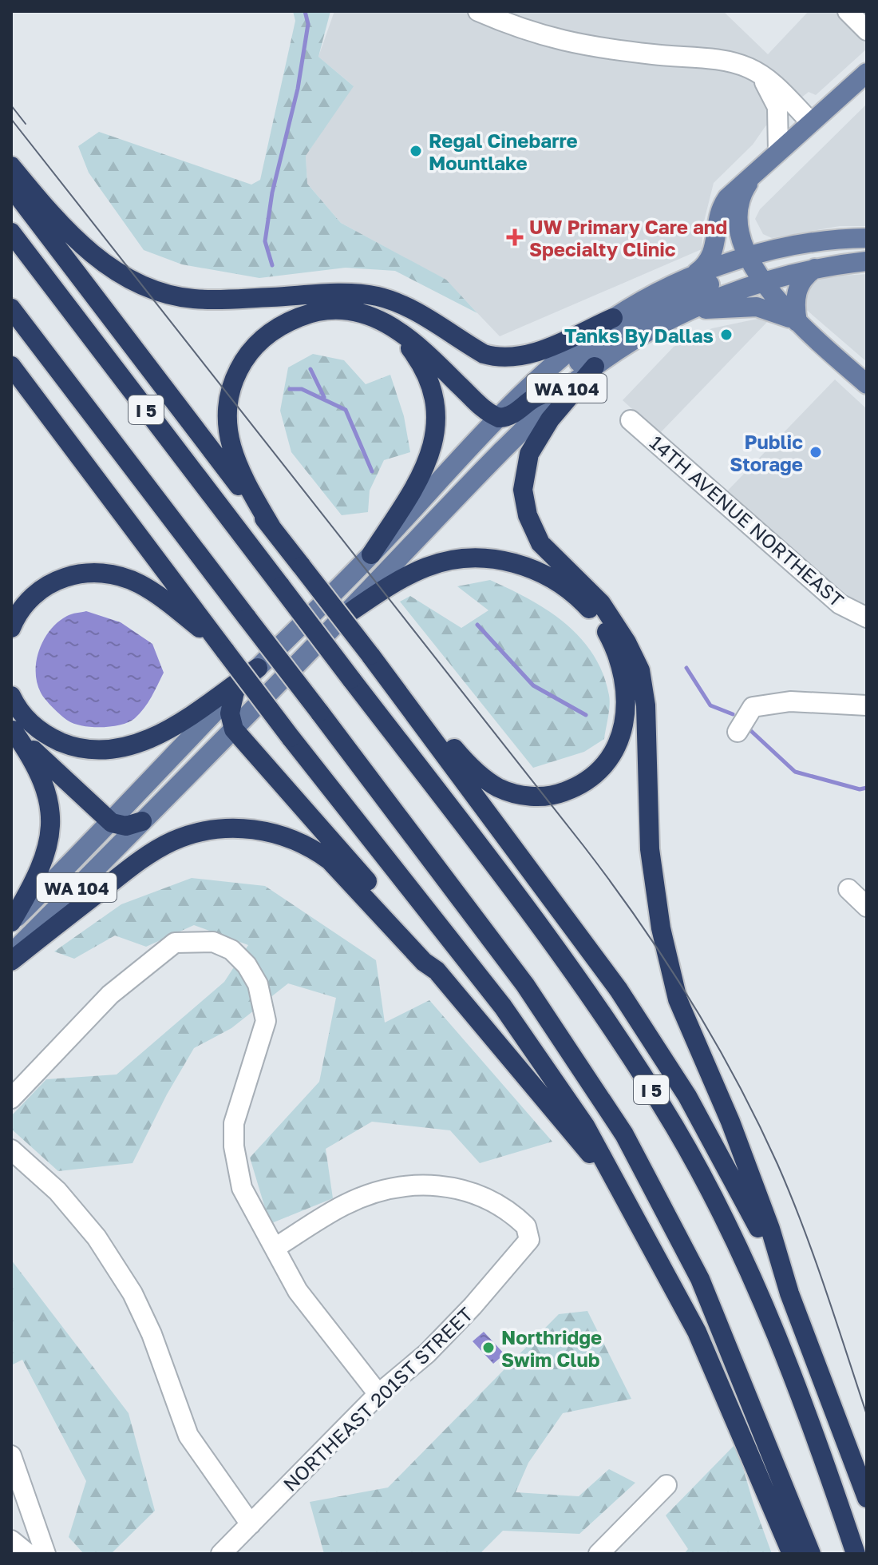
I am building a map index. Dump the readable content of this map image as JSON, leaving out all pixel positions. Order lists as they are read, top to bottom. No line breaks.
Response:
{"streets":{"highway":["I 5"],"main road":["WA 104"],"street":["14TH AVENUE NORTHEAST","NORTHEAST 201ST STREET"]},"places":{"other":["Regal Cinebarre Mountlake","Tanks By Dallas","Public Storage","Northridge Swim Club"],"health":["UW Primary Care and Specialty Clinic"]}}
